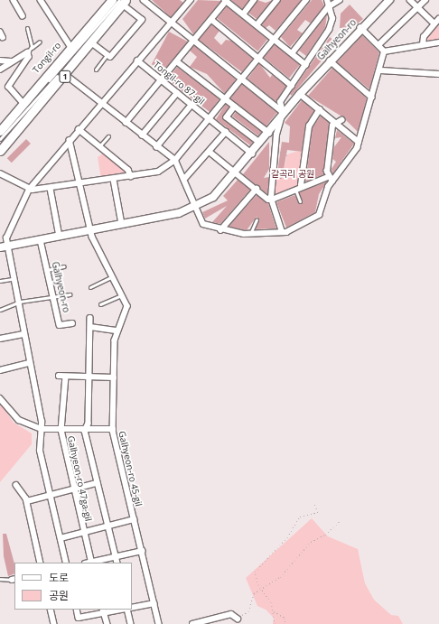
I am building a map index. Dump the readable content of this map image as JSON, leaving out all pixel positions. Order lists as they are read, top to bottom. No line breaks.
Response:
{"streets":{"main road":["Galhyeon-ro","Tongil-ro","1"],"street":["Tongil-ro 87-gil","Galhyeon-ro 45-gil","Galhyeon-ro 47ga-gil"]},"crossings":[["Galhyeon-ro","Galhyeon-ro 45-gil"],["Galhyeon-ro 45-gil","Galhyeon-ro 47ga-gil"]],"parks":["갈곡리 공원"],"legend":["도로","공원"]}
